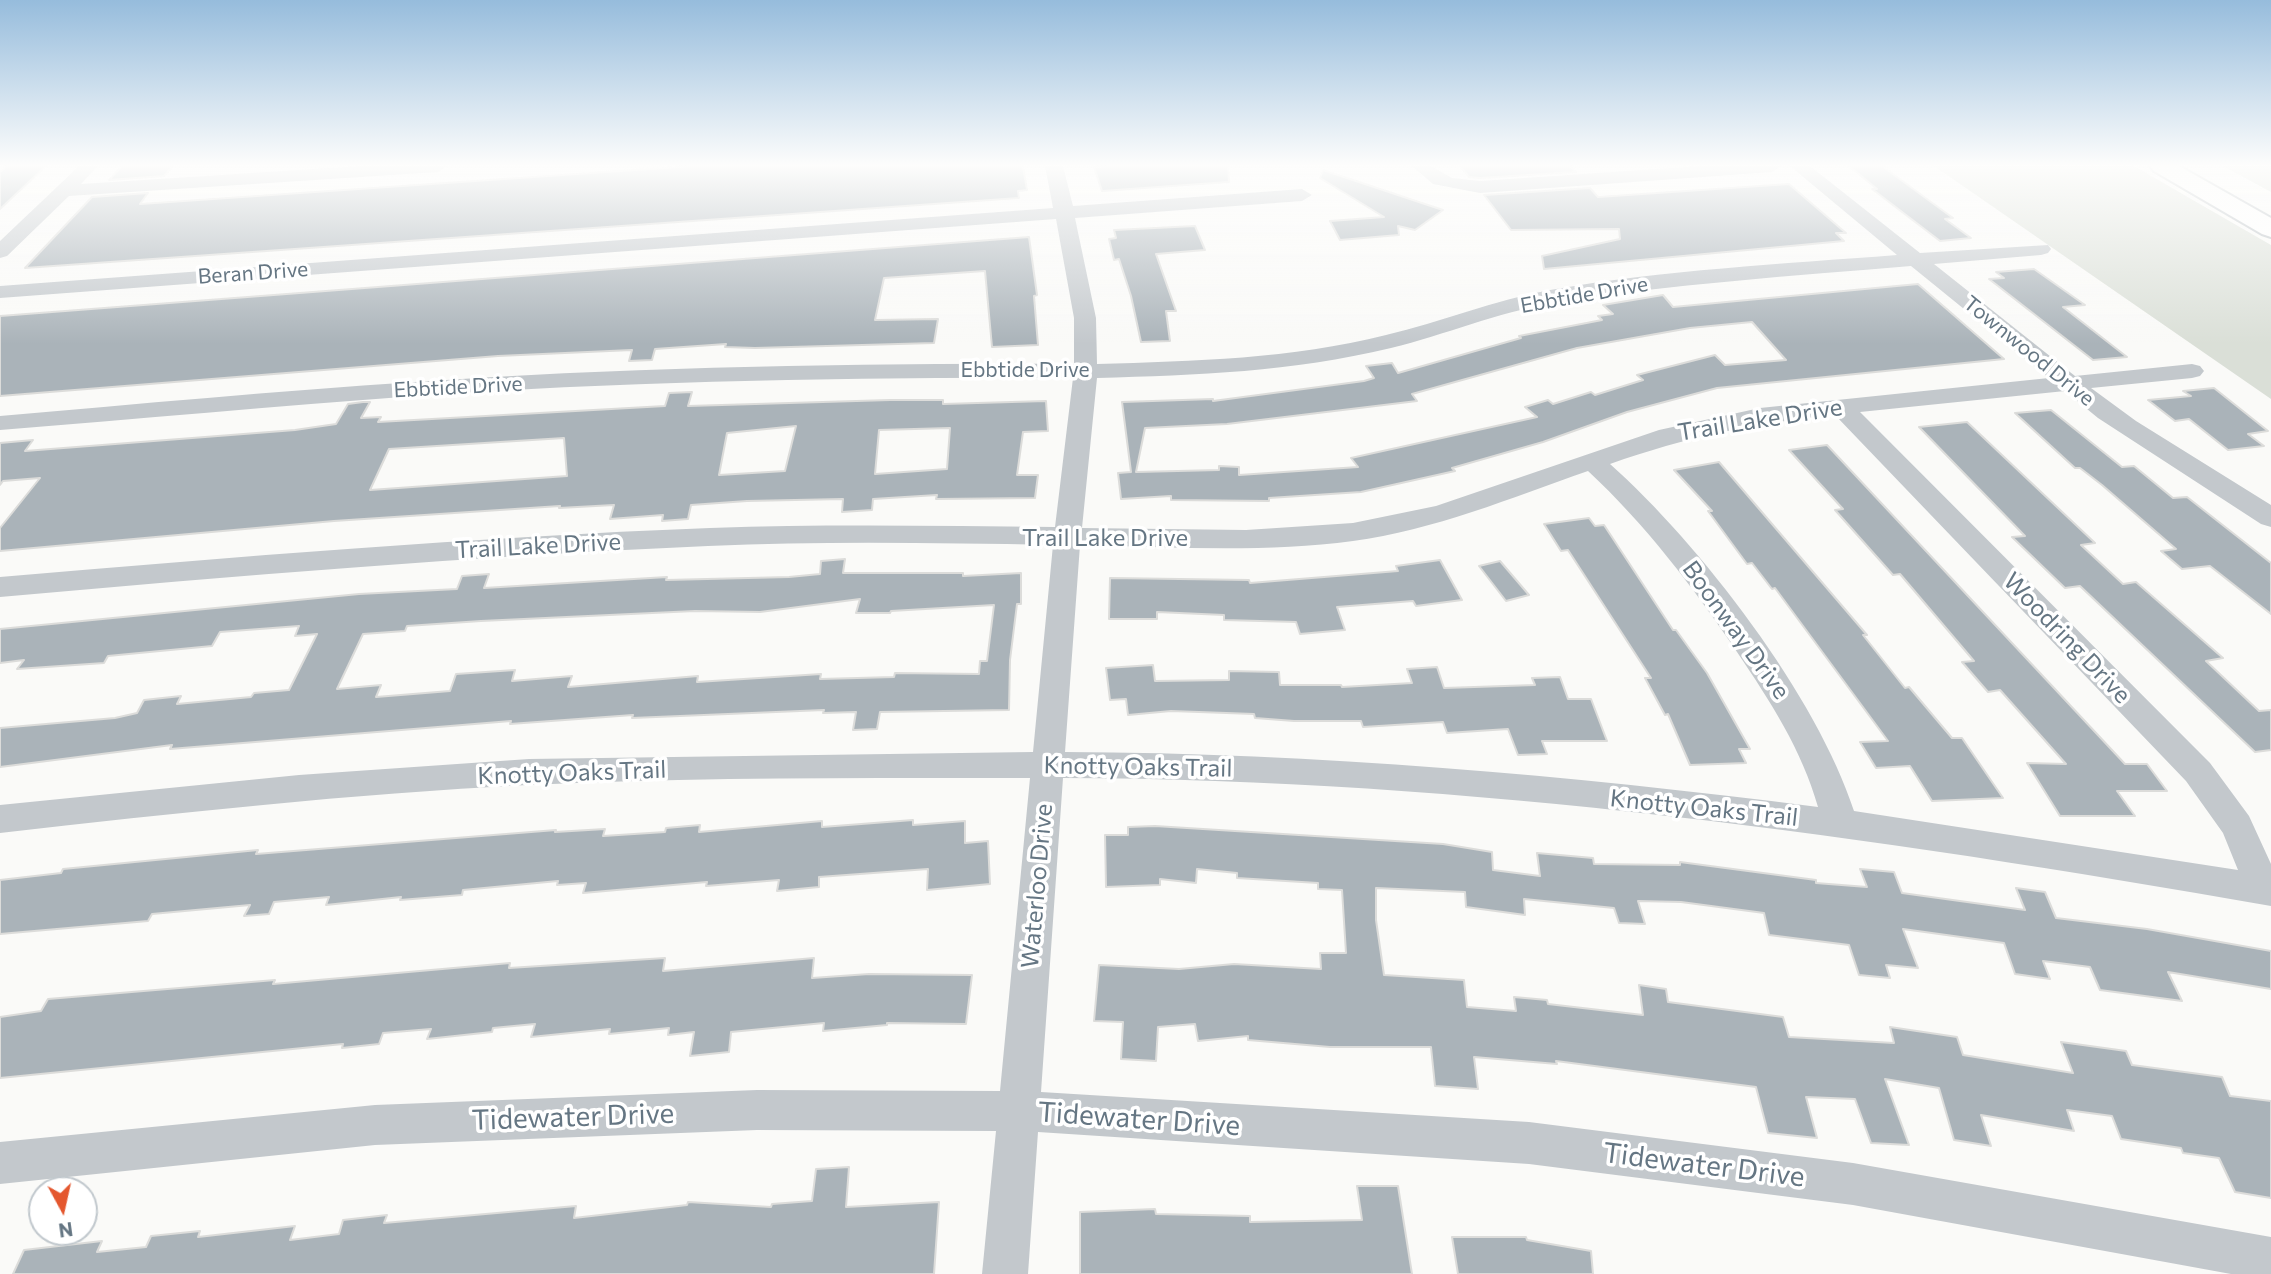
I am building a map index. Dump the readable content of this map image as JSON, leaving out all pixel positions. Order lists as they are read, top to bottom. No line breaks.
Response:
{"streets":{"street":["Beran Drive","Ebbtide Drive","Townwood Drive","Trail Lake Drive","Boonway Drive","Woodring Drive","Knotty Oaks Trail","Waterloo Drive","Tidewater Drive"]},"crossings":[["Ebbtide Drive","Townwood Drive"],["Ebbtide Drive","Waterloo Drive"],["Townwood Drive","Trail Lake Drive"],["Trail Lake Drive","Boonway Drive"],["Trail Lake Drive","Woodring Drive"],["Trail Lake Drive","Waterloo Drive"],["Boonway Drive","Knotty Oaks Trail"],["Woodring Drive","Knotty Oaks Trail"],["Knotty Oaks Trail","Waterloo Drive"],["Waterloo Drive","Tidewater Drive"]],"north":"bottom"}
